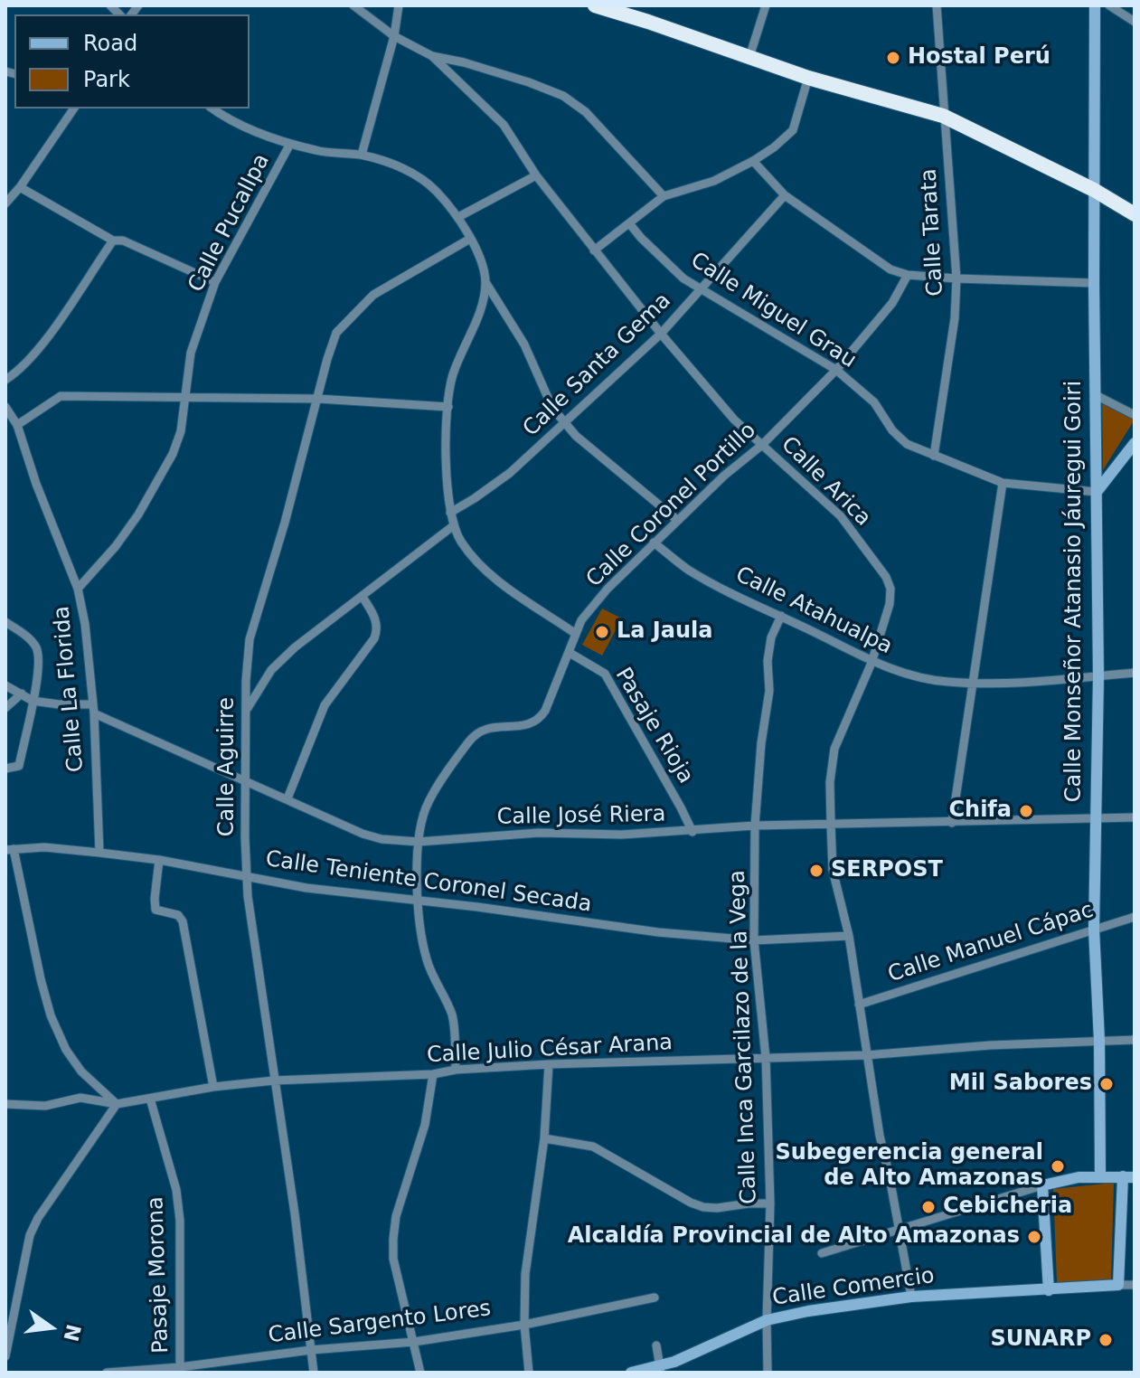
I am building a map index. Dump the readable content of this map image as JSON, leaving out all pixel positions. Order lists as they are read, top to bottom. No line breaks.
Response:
{"streets":{"street":["Calle Pucallpa","Calle Tarata","Calle Miguel Grau","Calle Santa Gema","Calle Arica","Calle Coronel Portillo","Calle Monseñor Atanasio Jáuregui Goiri","Calle Atahualpa","Calle La Florida","Pasaje Rioja","Calle Aguirre","Calle José Riera","Calle Teniente Coronel Secada","Calle Manuel Cápac","Calle Inca Garcilazo de la Vega","Calle Julio César Arana","Pasaje Morona","Calle Comercio","Calle Sargento Lores"]},"crossings":[["Calle Pucallpa","Calle La Florida"],["Calle Tarata","Calle Miguel Grau"],["Calle Miguel Grau","Calle Santa Gema"],["Calle Miguel Grau","Calle Coronel Portillo"],["Calle Miguel Grau","Calle Monseñor Atanasio Jáuregui Goiri"],["Calle Santa Gema","Calle Arica"],["Calle Arica","Calle Coronel Portillo"],["Calle Arica","Calle Atahualpa"],["Calle Arica","Calle José Riera"],["Calle Arica","Calle Teniente Coronel Secada"],["Calle Arica","Calle Manuel Cápac"],["Calle Arica","Calle Julio César Arana"],["Calle Arica","Calle Comercio"],["Calle Coronel Portillo","Calle Atahualpa"],["Calle Coronel Portillo","Pasaje Rioja"],["Calle Coronel Portillo","Calle José Riera"],["Calle Coronel Portillo","Calle Teniente Coronel Secada"],["Calle Coronel Portillo","Calle Julio César Arana"],["Calle Monseñor Atanasio Jáuregui Goiri","Calle Atahualpa"],["Calle Monseñor Atanasio Jáuregui Goiri","Calle José Riera"],["Calle Monseñor Atanasio Jáuregui Goiri","Calle Manuel Cápac"],["Calle Monseñor Atanasio Jáuregui Goiri","Calle Julio César Arana"],["Calle Atahualpa","Calle Inca Garcilazo de la Vega"],["Calle La Florida","Calle José Riera"],["Calle La Florida","Calle Teniente Coronel Secada"],["Pasaje Rioja","Calle José Riera"],["Calle Aguirre","Calle José Riera"],["Calle Aguirre","Calle Teniente Coronel Secada"],["Calle Aguirre","Calle Julio César Arana"],["Calle Aguirre","Calle Sargento Lores"],["Calle José Riera","Calle Inca Garcilazo de la Vega"],["Calle Teniente Coronel Secada","Calle Inca Garcilazo de la Vega"],["Calle Inca Garcilazo de la Vega","Calle Julio César Arana"],["Calle Inca Garcilazo de la Vega","Calle Comercio"],["Calle Julio César Arana","Pasaje Morona"],["Pasaje Morona","Calle Sargento Lores"]],"places":["Hostal Perú","La Jaula","Chifa","SERPOST","Mil Sabores","Subegerencia general de Alto Amazonas","Cebicheria","Alcaldía Provincial de Alto Amazonas","SUNARP"],"legend":["Road","Park"],"north":"right"}
